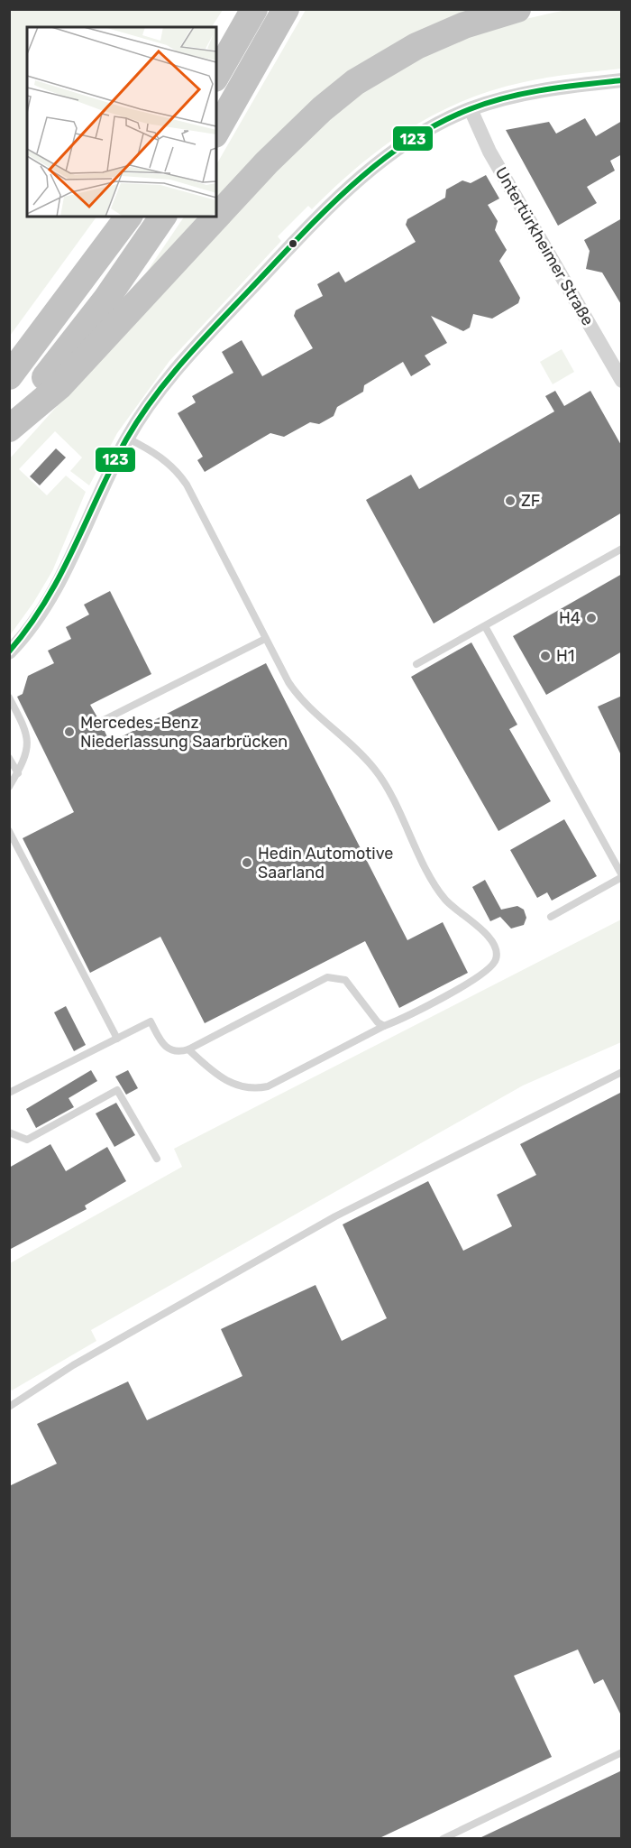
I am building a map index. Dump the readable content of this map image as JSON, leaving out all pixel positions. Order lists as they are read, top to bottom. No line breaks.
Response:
{"streets":{"street":["Untertürkheimer Straße"]},"places":["ZF","H4","H1","Mercedes-Benz Niederlassung Saarbrücken","Hedin Automotive Saarland"],"lines":["transit line 123"]}
